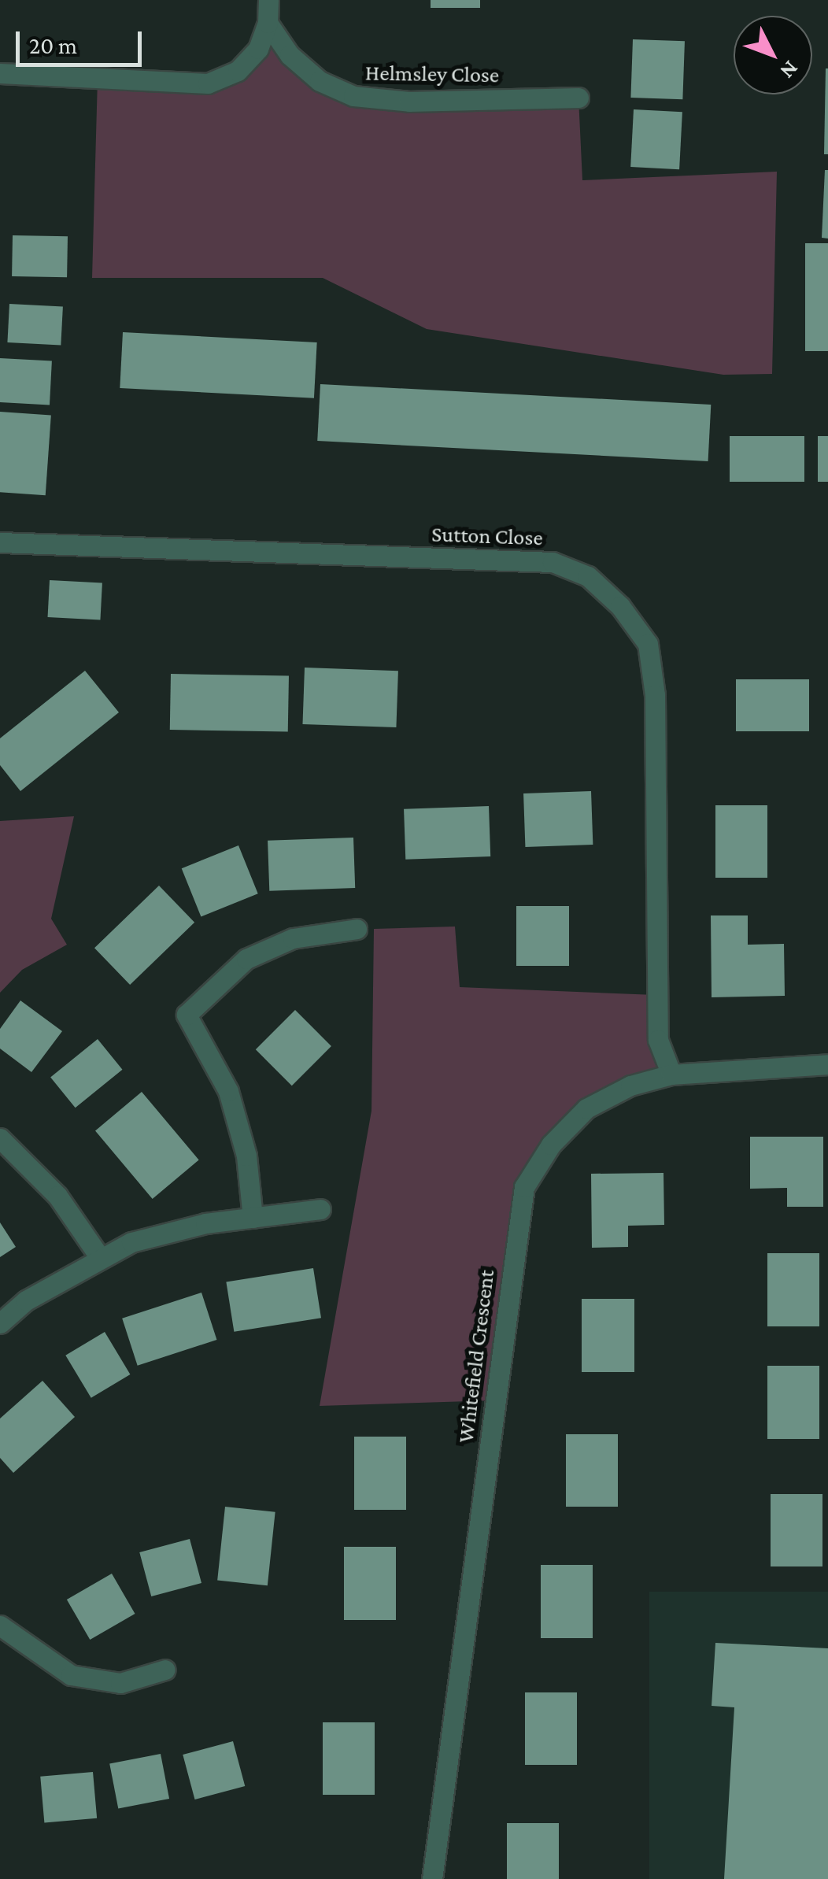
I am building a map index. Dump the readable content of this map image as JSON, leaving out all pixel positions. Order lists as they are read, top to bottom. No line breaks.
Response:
{"streets":{"street":["Helmsley Close","Sutton Close","Whitefield Crescent"]},"crossings":[["Sutton Close","Whitefield Crescent"]],"scale_bar":"20 m","north":"bottom right"}
